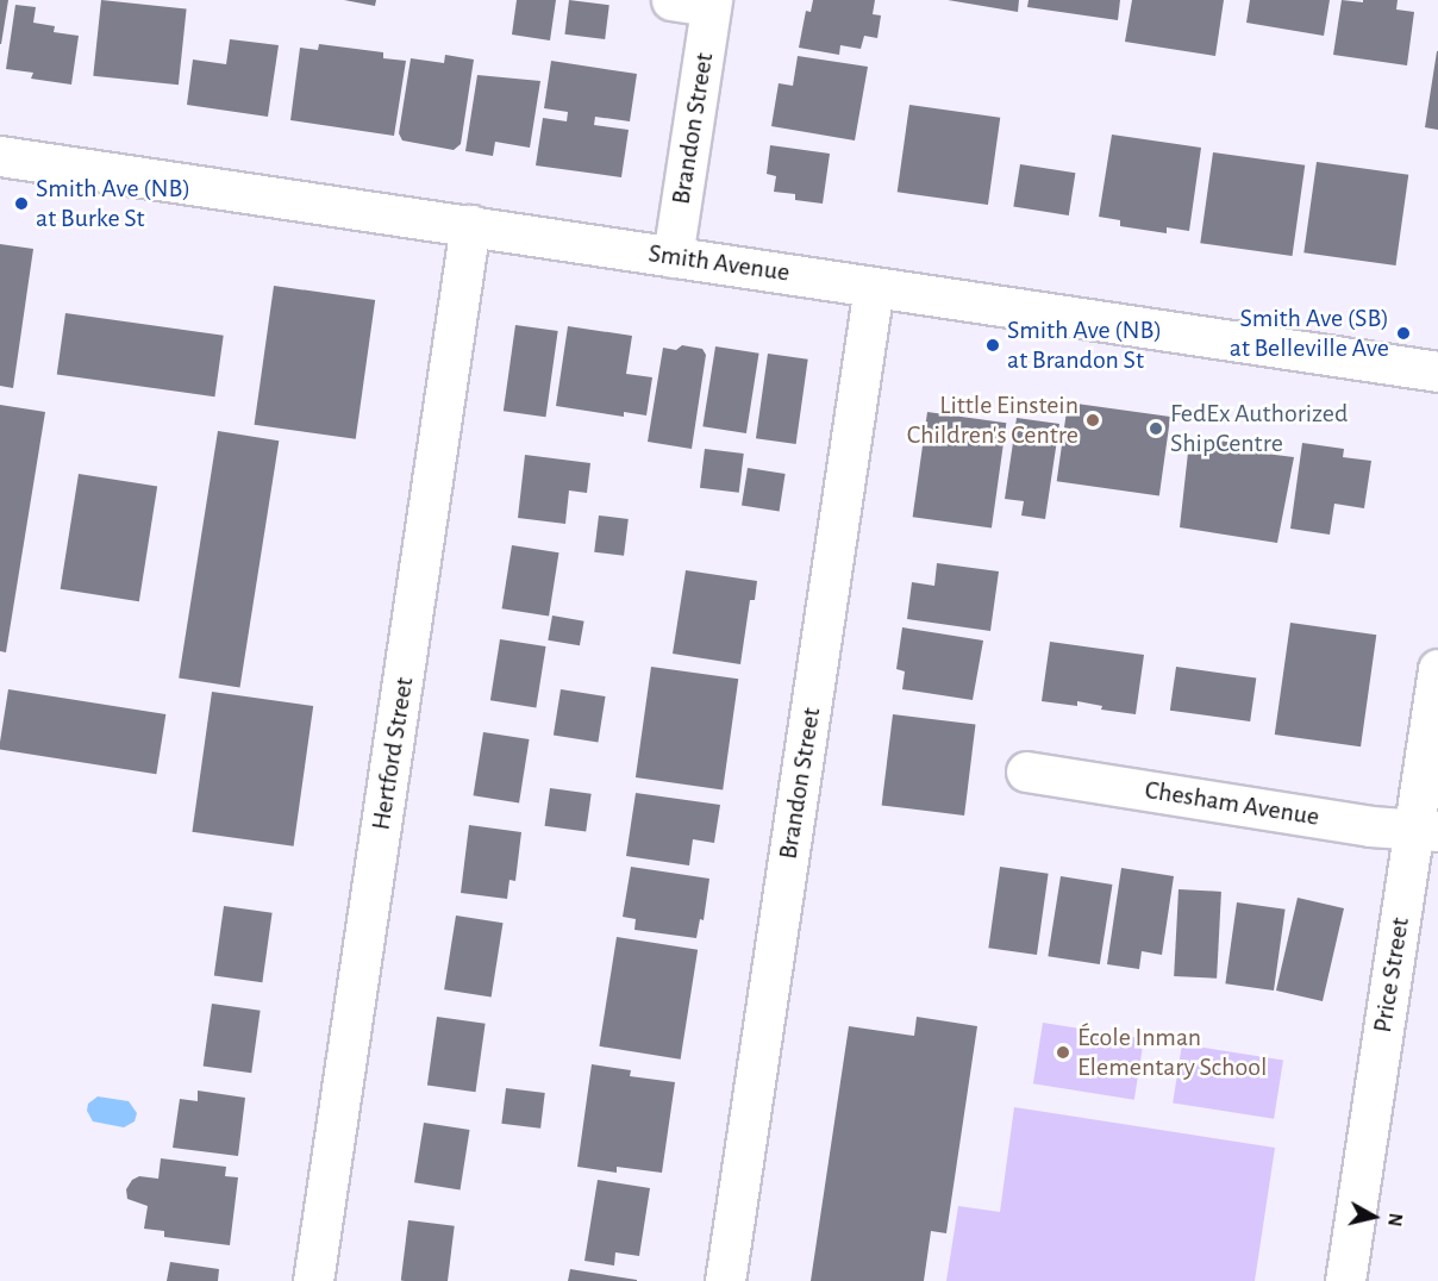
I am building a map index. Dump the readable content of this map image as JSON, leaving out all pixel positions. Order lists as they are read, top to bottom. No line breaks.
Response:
{"streets":{"street":["Brandon Street","Smith Avenue","Hertford Street","Chesham Avenue","Price Street"]},"crossings":[["Brandon Street","Smith Avenue"],["Smith Avenue","Hertford Street"],["Chesham Avenue","Price Street"]],"places":["Smith Ave (NB) at Burke St","Smith Ave (SB) at Belleville Ave","Smith Ave (NB) at Brandon St","Little Einstein Children's Centre","FedEx Authorized ShipCentre","École Inman Elementary School"],"north":"right"}
